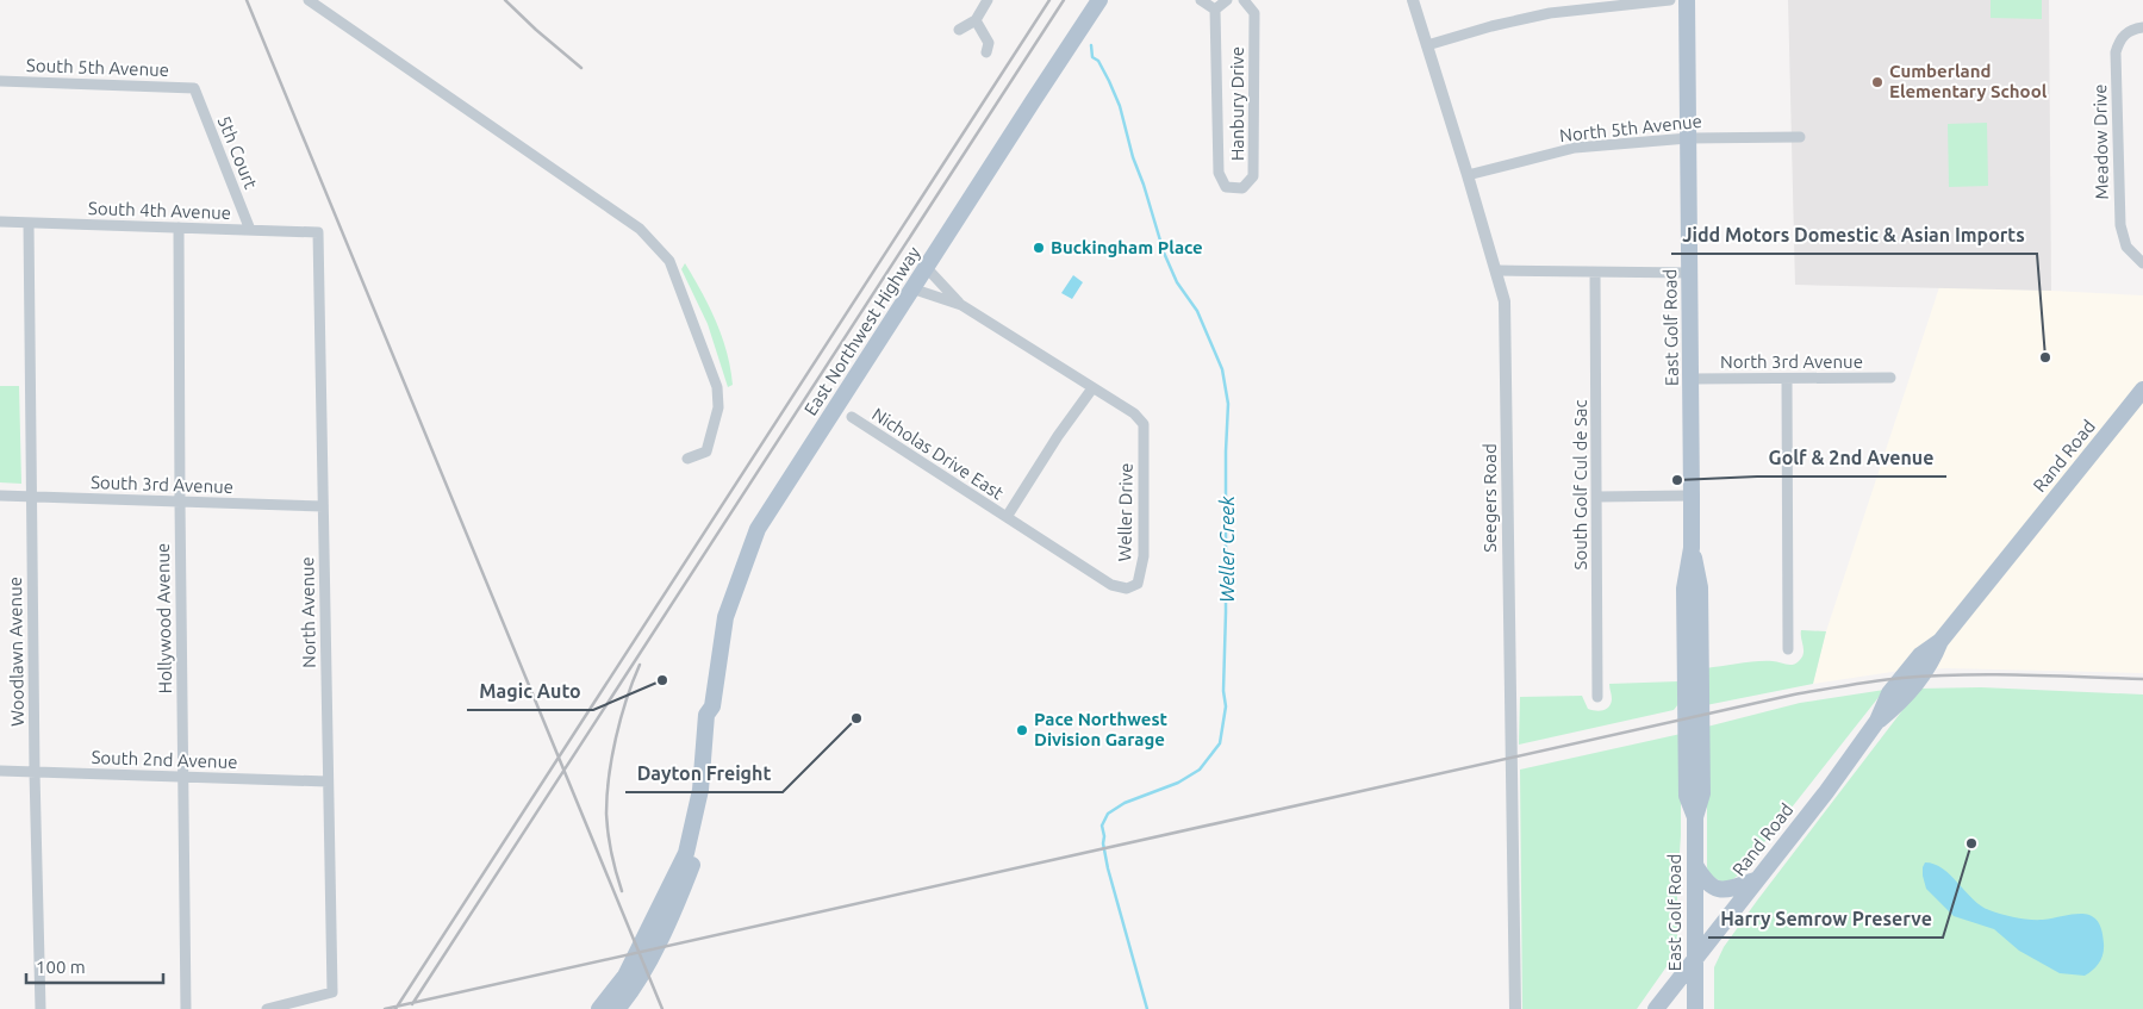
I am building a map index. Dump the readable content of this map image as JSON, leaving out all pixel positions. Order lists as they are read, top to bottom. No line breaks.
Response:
{"streets":{"main road":["East Golf Road","East Northwest Highway","Rand Road"],"street":["South 5th Avenue","Hanbury Drive","North 5th Avenue","Meadow Drive","5th Court","South 4th Avenue","North 3rd Avenue","Nicholas Drive East","South 3rd Avenue","South Golf Cul de Sac","Seegers Road","Weller Drive","North Avenue","Hollywood Avenue","Woodlawn Avenue","South 2nd Avenue"]},"crossings":[["South 5th Avenue","5th Court"],["North 5th Avenue","East Golf Road"],["North 5th Avenue","Seegers Road"],["5th Court","South 4th Avenue"],["South 4th Avenue","North Avenue"],["South 4th Avenue","Hollywood Avenue"],["South 4th Avenue","Woodlawn Avenue"],["East Golf Road","North 3rd Avenue"],["East Golf Road","Rand Road"],["Nicholas Drive East","Weller Drive"],["South 3rd Avenue","North Avenue"],["South 3rd Avenue","Hollywood Avenue"],["South 3rd Avenue","Woodlawn Avenue"],["North Avenue","South 2nd Avenue"],["Hollywood Avenue","South 2nd Avenue"],["Woodlawn Avenue","South 2nd Avenue"]],"water":["Weller Creek"],"places":["Cumberland Elementary School","Buckingham Place","Jidd Motors Domestic & Asian Imports","Golf & 2nd Avenue","Magic Auto","Dayton Freight","Pace Northwest Division Garage","Harry Semrow Preserve"],"scale_bar":"100 m"}
